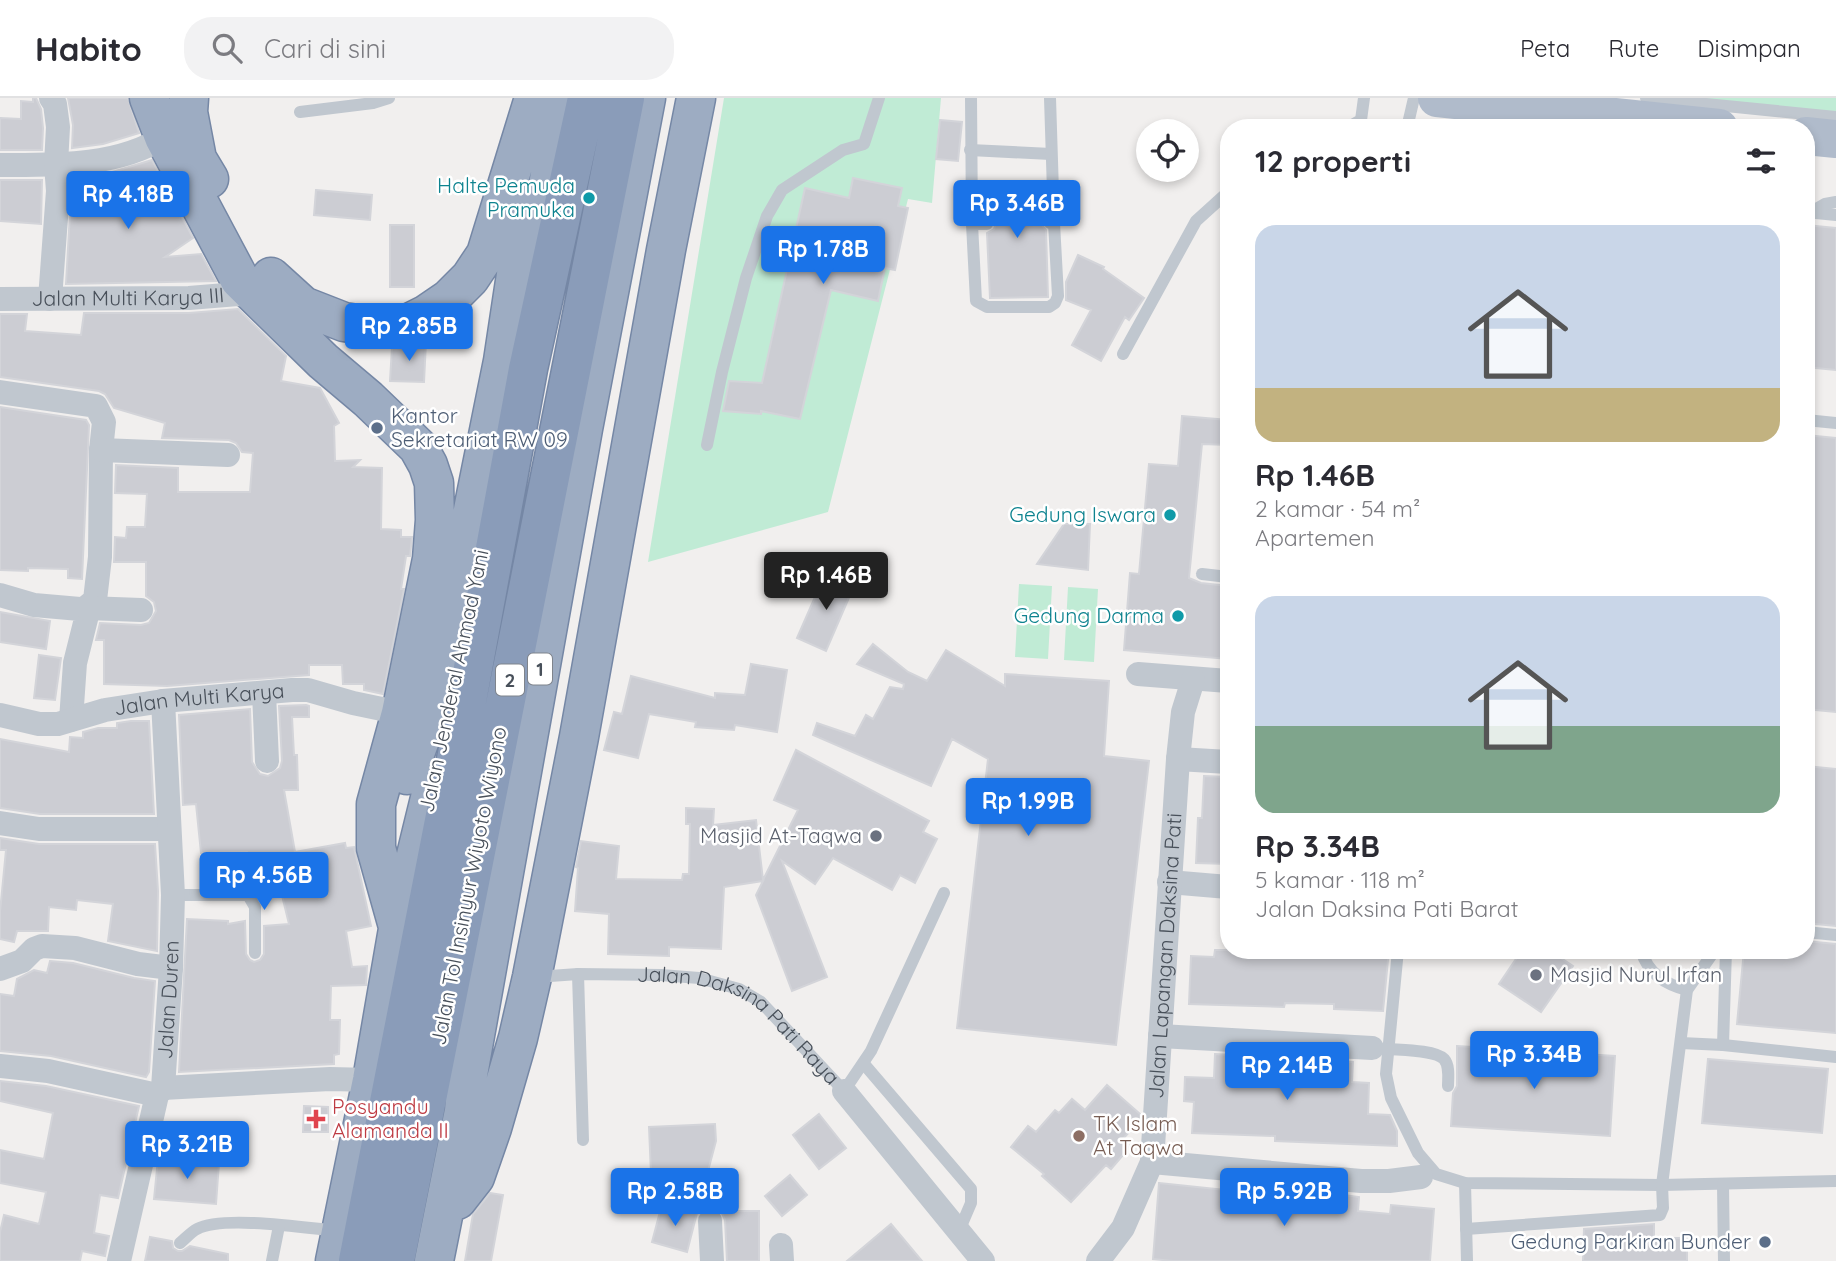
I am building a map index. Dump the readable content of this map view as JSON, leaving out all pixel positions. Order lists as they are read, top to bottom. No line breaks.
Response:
{"streets":{"highway":["1","2","Jalan Jenderal Ahmad Yani","Jalan Tol Insinyur Wiyoto Wiyono"],"street":["Jalan Multi Karya III","Jalan Multi Karya","Jalan Lapangan Daksina Pati","Jalan Duren","Jalan Daksina Pati Raya"]},"crossings":[["Jalan Jenderal Ahmad Yani","Jalan Tol Insinyur Wiyoto Wiyono"],["Jalan Jenderal Ahmad Yani","Jalan Duren"],["Jalan Multi Karya","Jalan Duren"]],"places":{"other":["Halte Pemuda Pramuka","Kantor Sekretariat RW 09","Gedung Iswara","Gedung Darma","Masjid At-Taqwa","Masjid Nurul Irfan","TK Islam At Taqwa","Gedung Parkiran Bunder"],"health":["Posyandu Alamanda II"]},"page":{"header":"Habito","search":"Cari di sini","nav":["Peta","Rute","Disimpan"],"heading":"12 properti","price":["Rp 4.18B","Rp 3.46B","Rp 1.78B","Rp 2.85B","Rp 1.46B","Rp 1.99B","Rp 4.56B","Rp 3.34B","Rp 2.14B","Rp 3.21B","Rp 2.58B","Rp 5.92B"],"list":[{"name":"Rp 1.46B","note":"2 kamar · 54 m² · Apartemen"},{"name":"Rp 3.34B","note":"5 kamar · 118 m² · Jalan Daksina Pati Barat"}]}}
